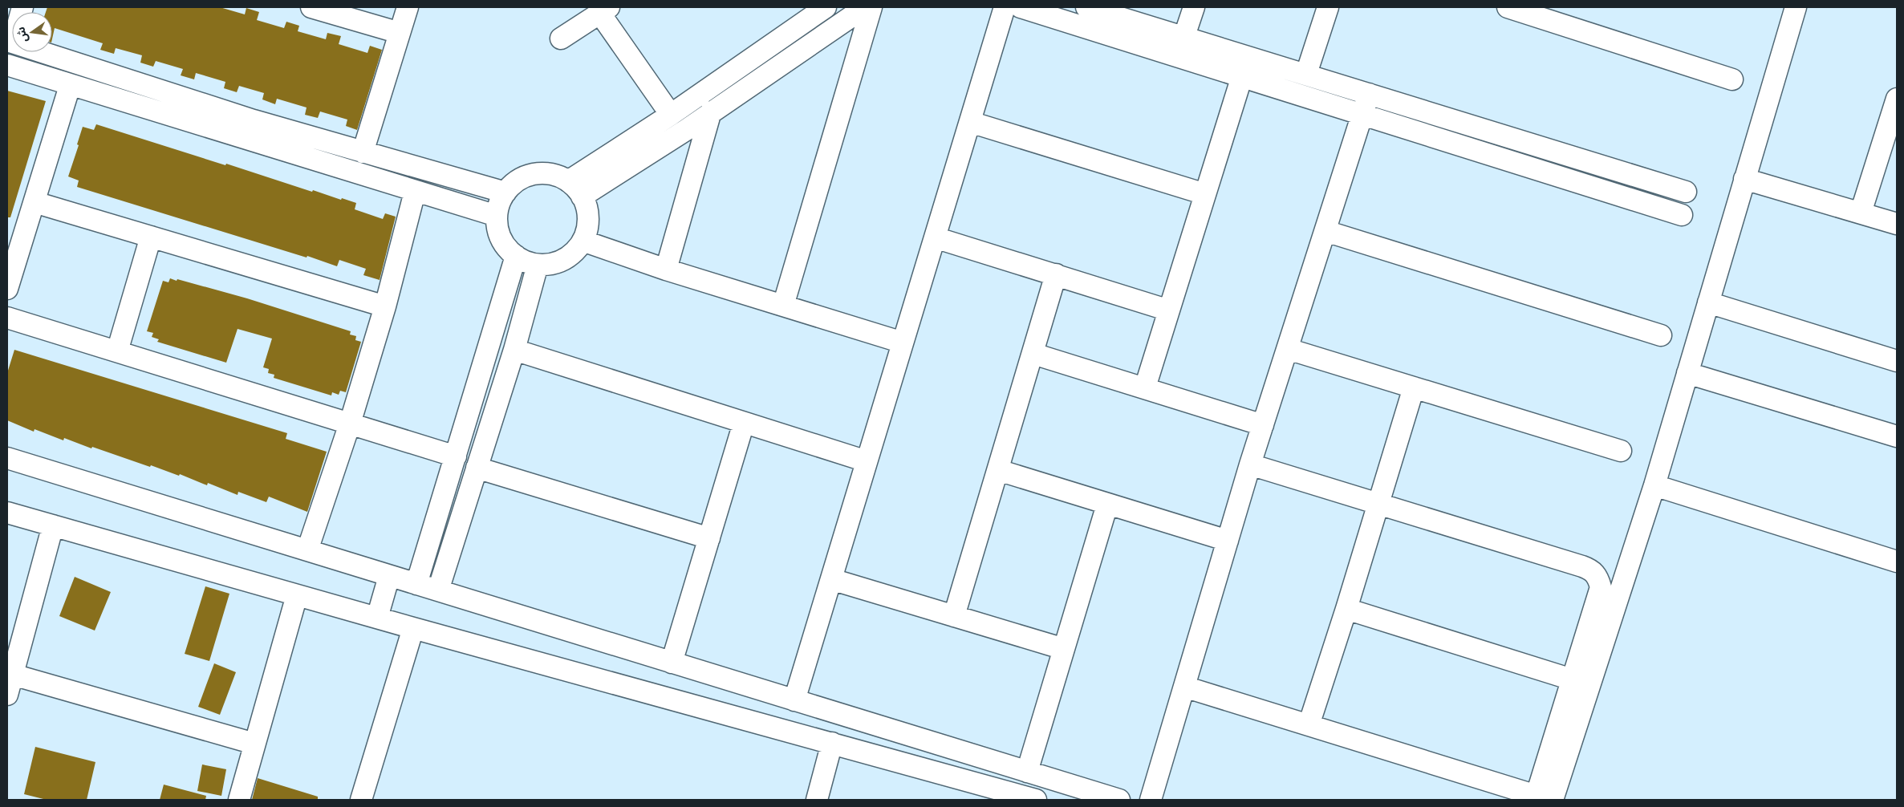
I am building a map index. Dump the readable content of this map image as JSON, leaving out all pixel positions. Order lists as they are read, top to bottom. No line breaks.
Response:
{"north":"left"}
